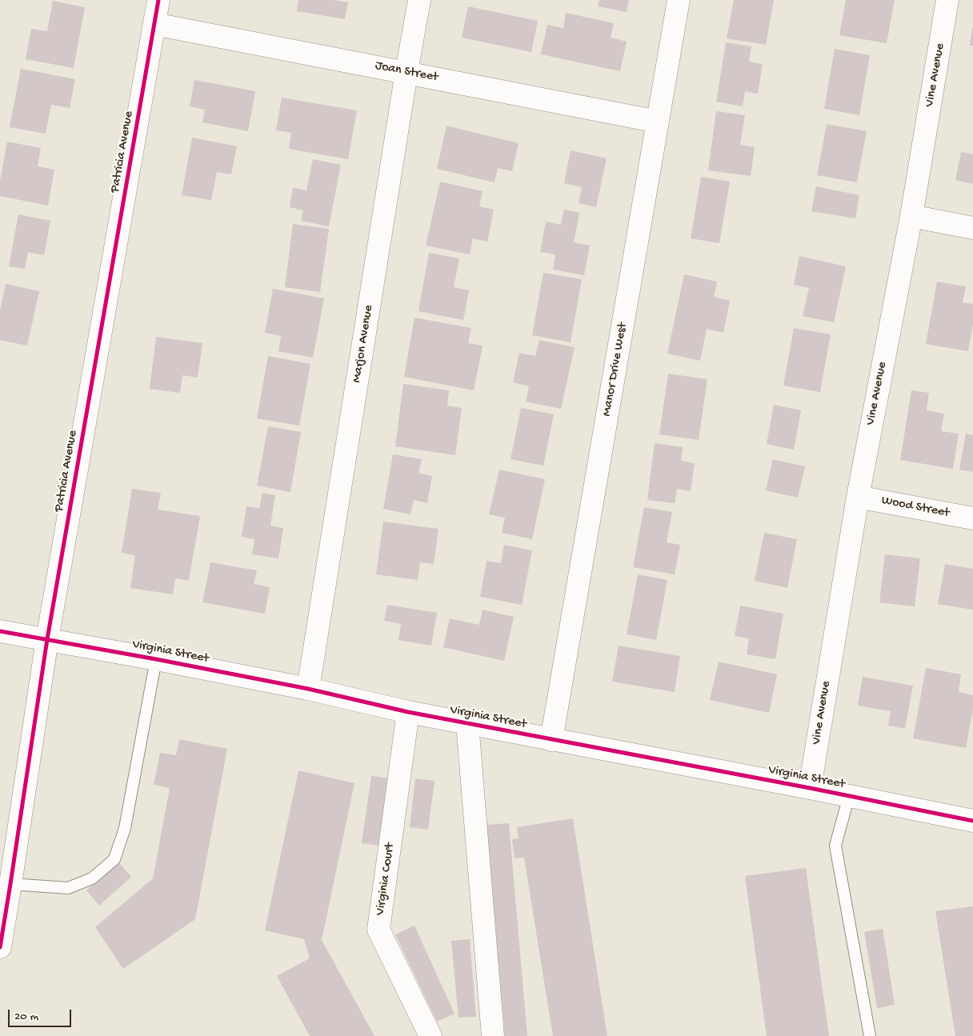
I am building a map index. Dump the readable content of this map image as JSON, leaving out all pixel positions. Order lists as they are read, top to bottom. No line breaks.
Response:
{"streets":{"street":["Joan Street","Vine Avenue","Patricia Avenue","Marjon Avenue","Manor Drive West","Wood Street","Virginia Street","Virginia Court"]},"crossings":[["Joan Street","Patricia Avenue"],["Joan Street","Marjon Avenue"],["Joan Street","Manor Drive West"],["Vine Avenue","Wood Street"],["Vine Avenue","Virginia Street"],["Patricia Avenue","Virginia Street"],["Marjon Avenue","Virginia Street"],["Manor Drive West","Virginia Street"],["Virginia Street","Virginia Court"]],"scale_bar":"20 m"}
